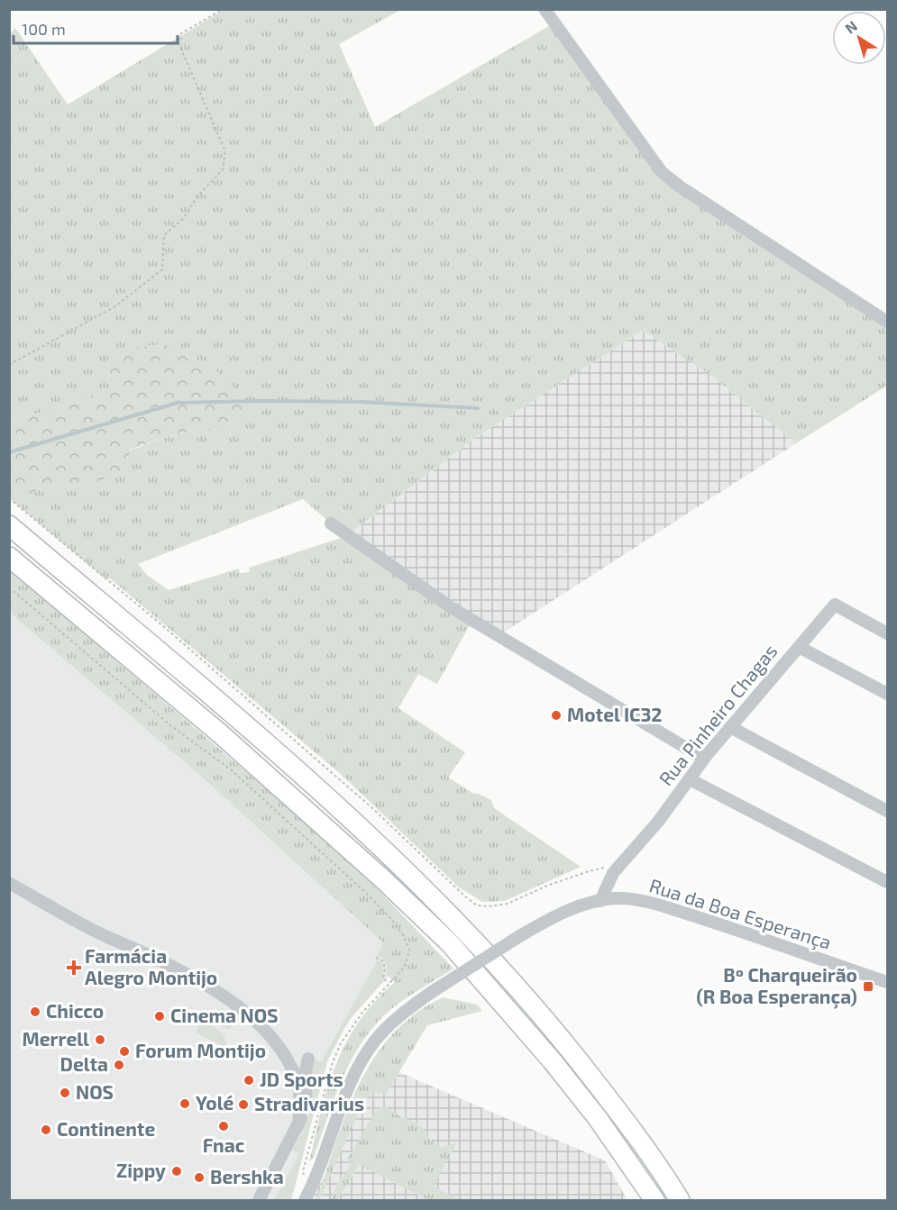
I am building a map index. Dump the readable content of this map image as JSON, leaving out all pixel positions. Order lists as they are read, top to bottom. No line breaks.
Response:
{"streets":{"street":["Rua Pinheiro Chagas","Rua da Boa Esperança"]},"crossings":[["Rua Pinheiro Chagas","Rua da Boa Esperança"]],"places":{"other":["Motel IC32","Chicco","Cinema NOS","Merrell","Forum Montijo","Delta","JD Sports","NOS","Yolé","Stradivarius","Fnac","Continente","Zippy","Bershka"],"health":["Farmácia Alegro Montijo"],"transit":["Bº Charqueirão (R Boa Esperança)"]},"scale_bar":"100 m","north":"top left"}
